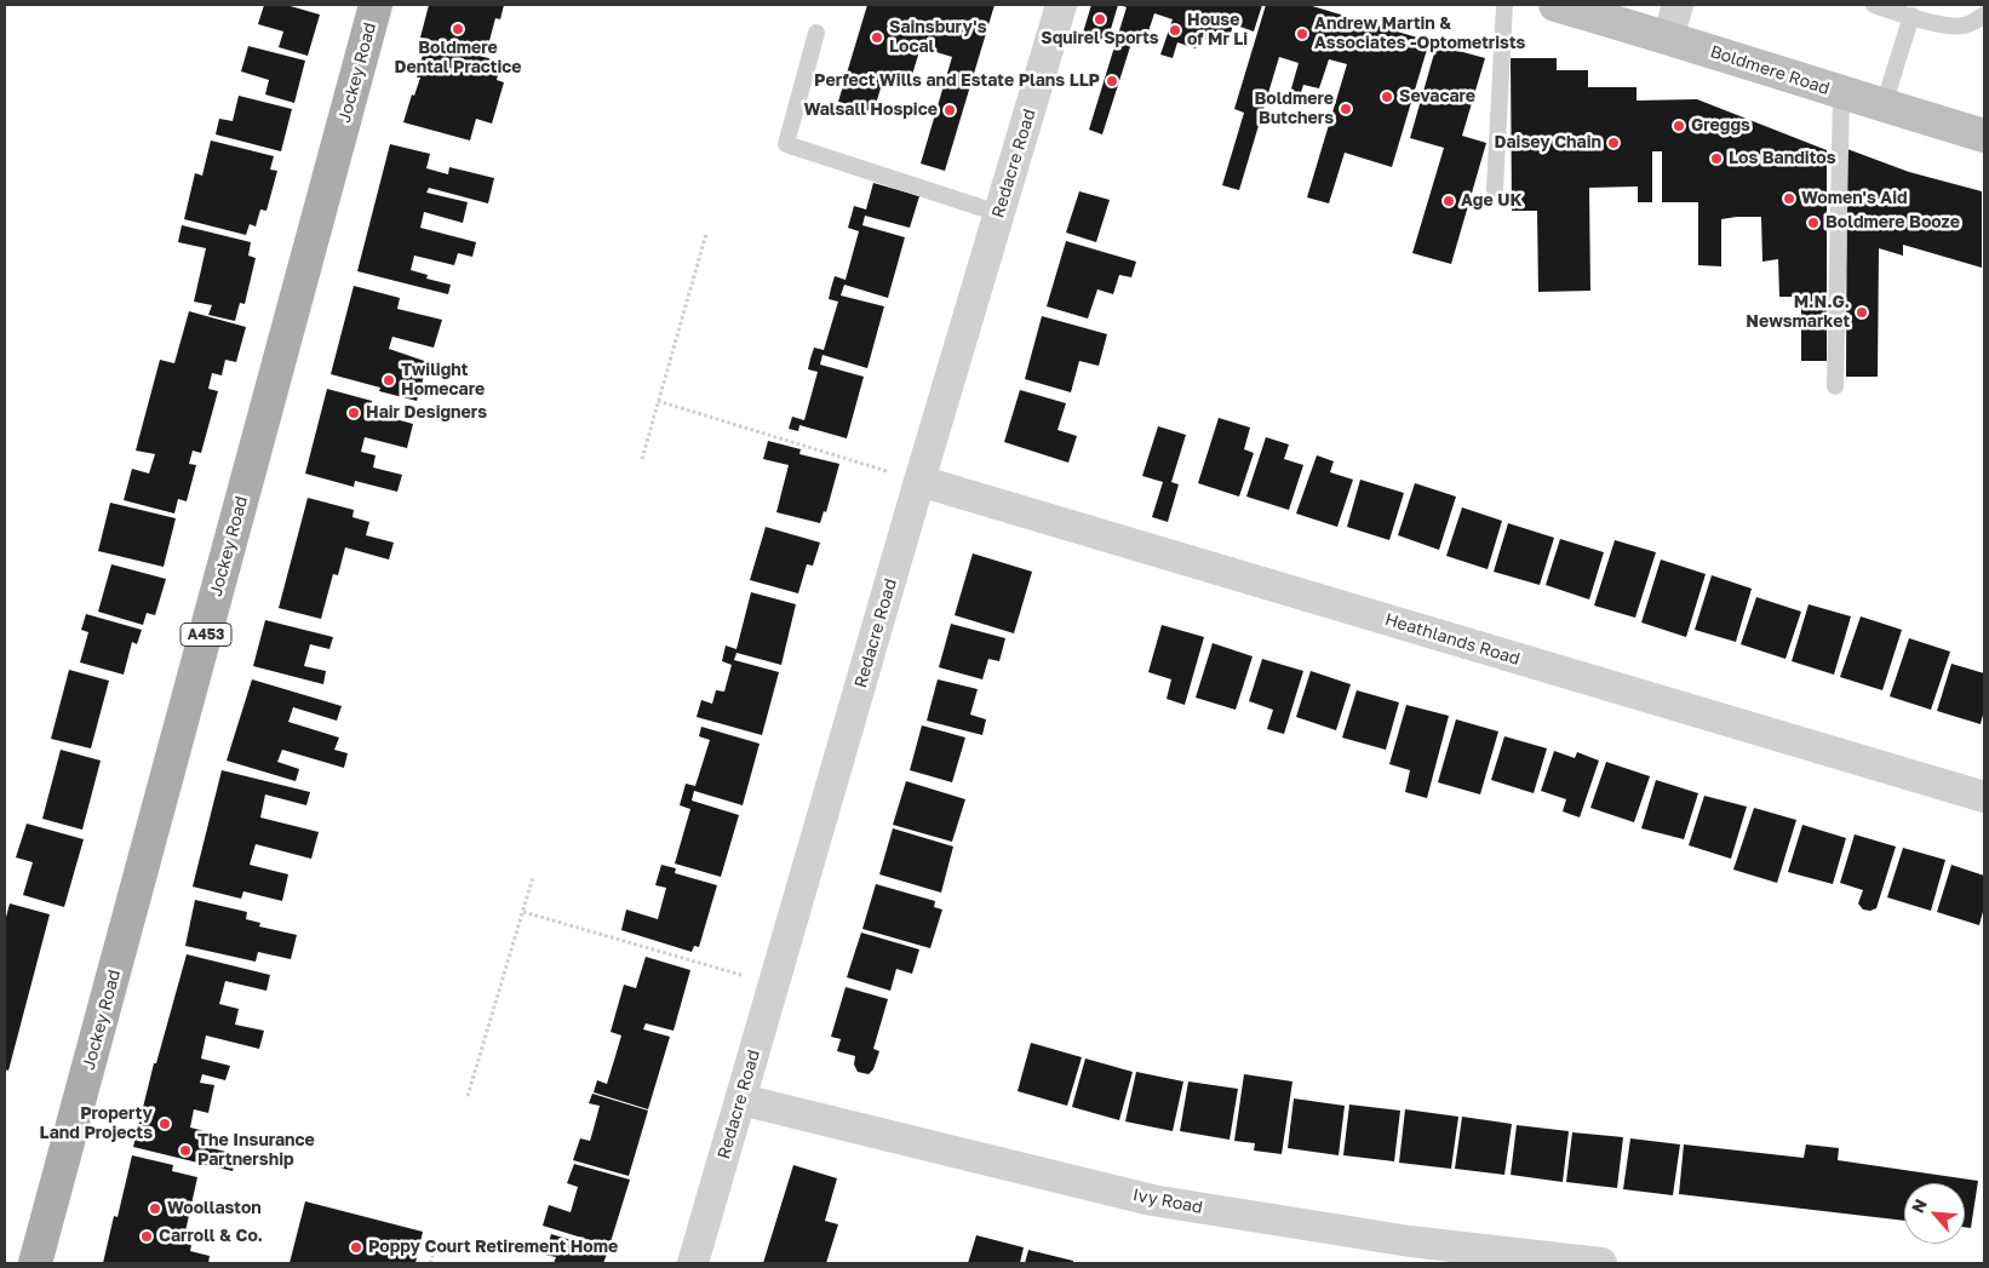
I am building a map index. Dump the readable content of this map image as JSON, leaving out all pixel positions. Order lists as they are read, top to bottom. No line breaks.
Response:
{"streets":{"main road":["Boldmere Road","Jockey Road","A453"],"street":["Redacre Road","Heathlands Road","Ivy Road"]},"crossings":[["Redacre Road","Heathlands Road"],["Redacre Road","Ivy Road"]],"places":["Squirel Sports","Boldmere Dental Practice","House of Mr Li","Andrew Martin & Associates -Optometrists","Sainsbury's Local","Perfect Wills and Estate Plans LLP","Sevacare","Boldmere Butchers","Walsall Hospice","Greggs","Daisey Chain","Los Banditos","Women's Aid","Age UK","Boldmere Booze","M.N.G. Newsmarket","Twilight Homecare","Hair Designers","Property Land Projects","The Insurance Partnership","Woollaston","Carroll & Co.","Poppy Court Retirement Home"],"north":"top left"}
